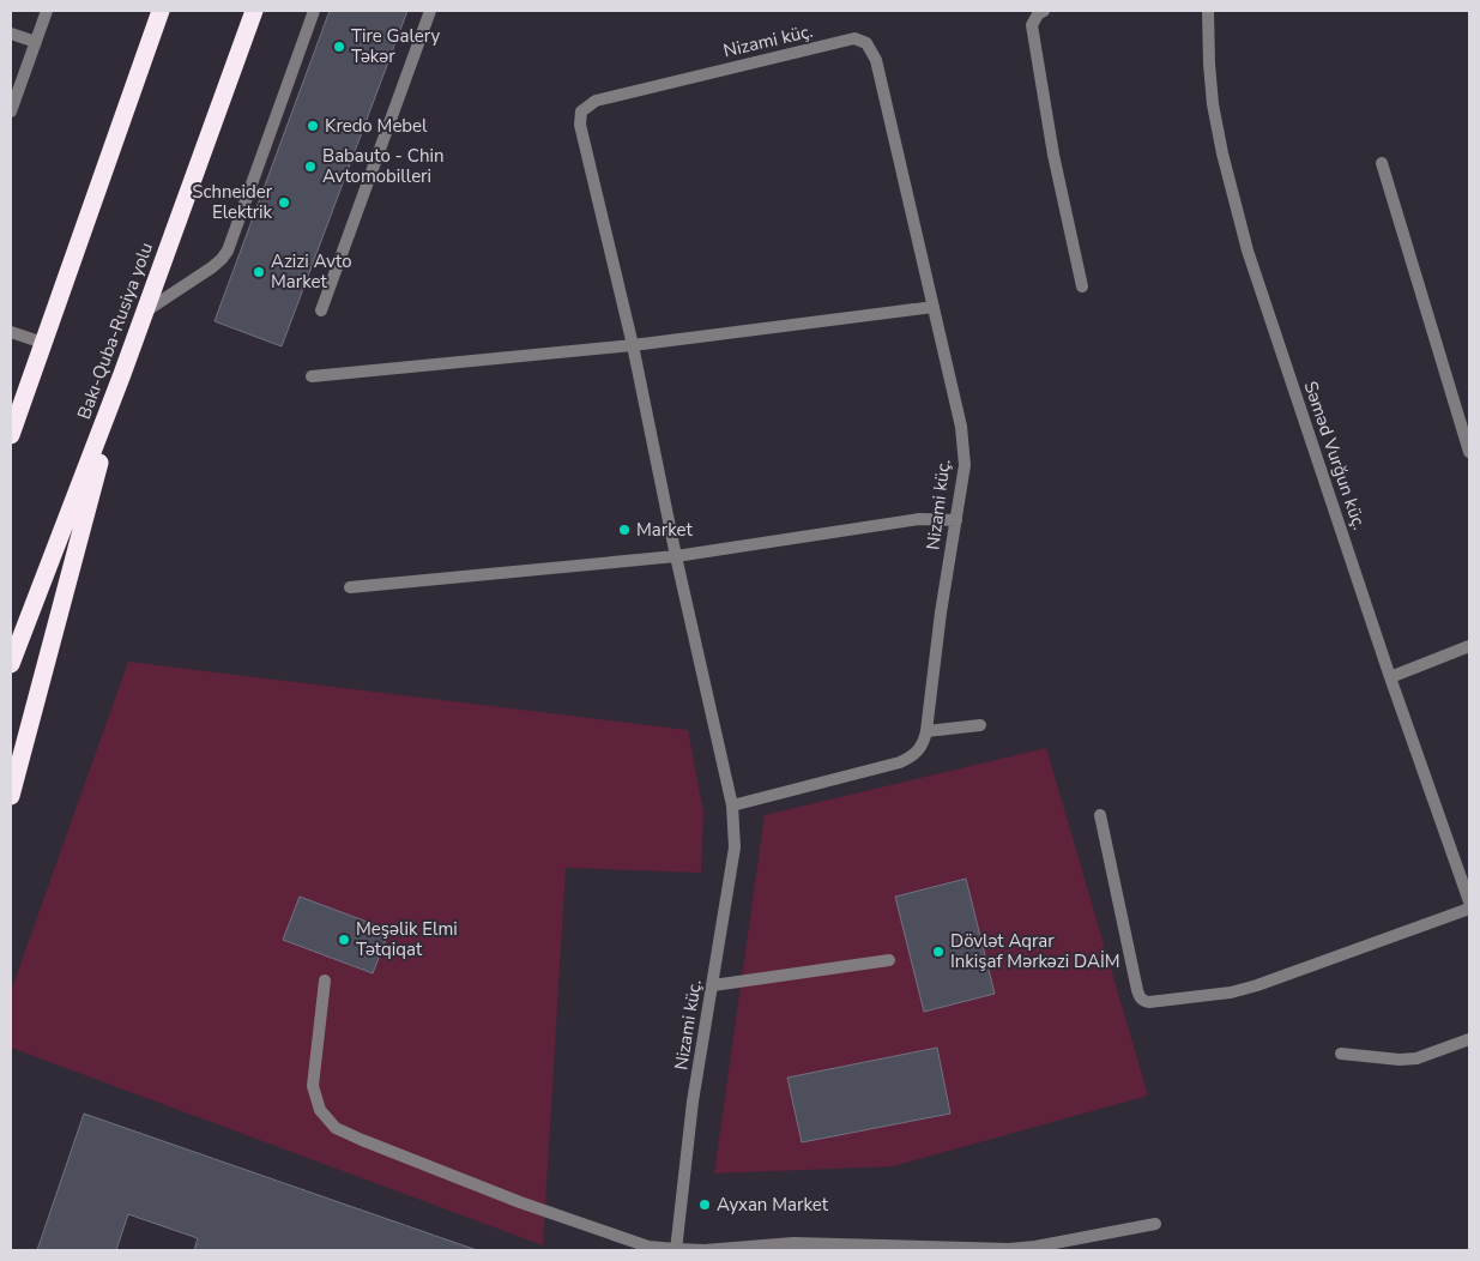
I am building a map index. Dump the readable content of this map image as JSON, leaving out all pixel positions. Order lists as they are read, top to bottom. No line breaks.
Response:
{"streets":{"highway":["Bakı-Quba-Rusiya yolu"],"street":["Nizami küç.","Səməd Vurğun küç."]},"places":["Tire Galery Təkər","Kredo Mebel","Babauto - Chin Avtomobilleri","Schneider Elektrik","Azizi Avto Market","Market","Meşəlik Elmi Tətqiqat","Dövlət Aqrar Inkişaf Mərkəzi DAİM","Ayxan Market"]}
